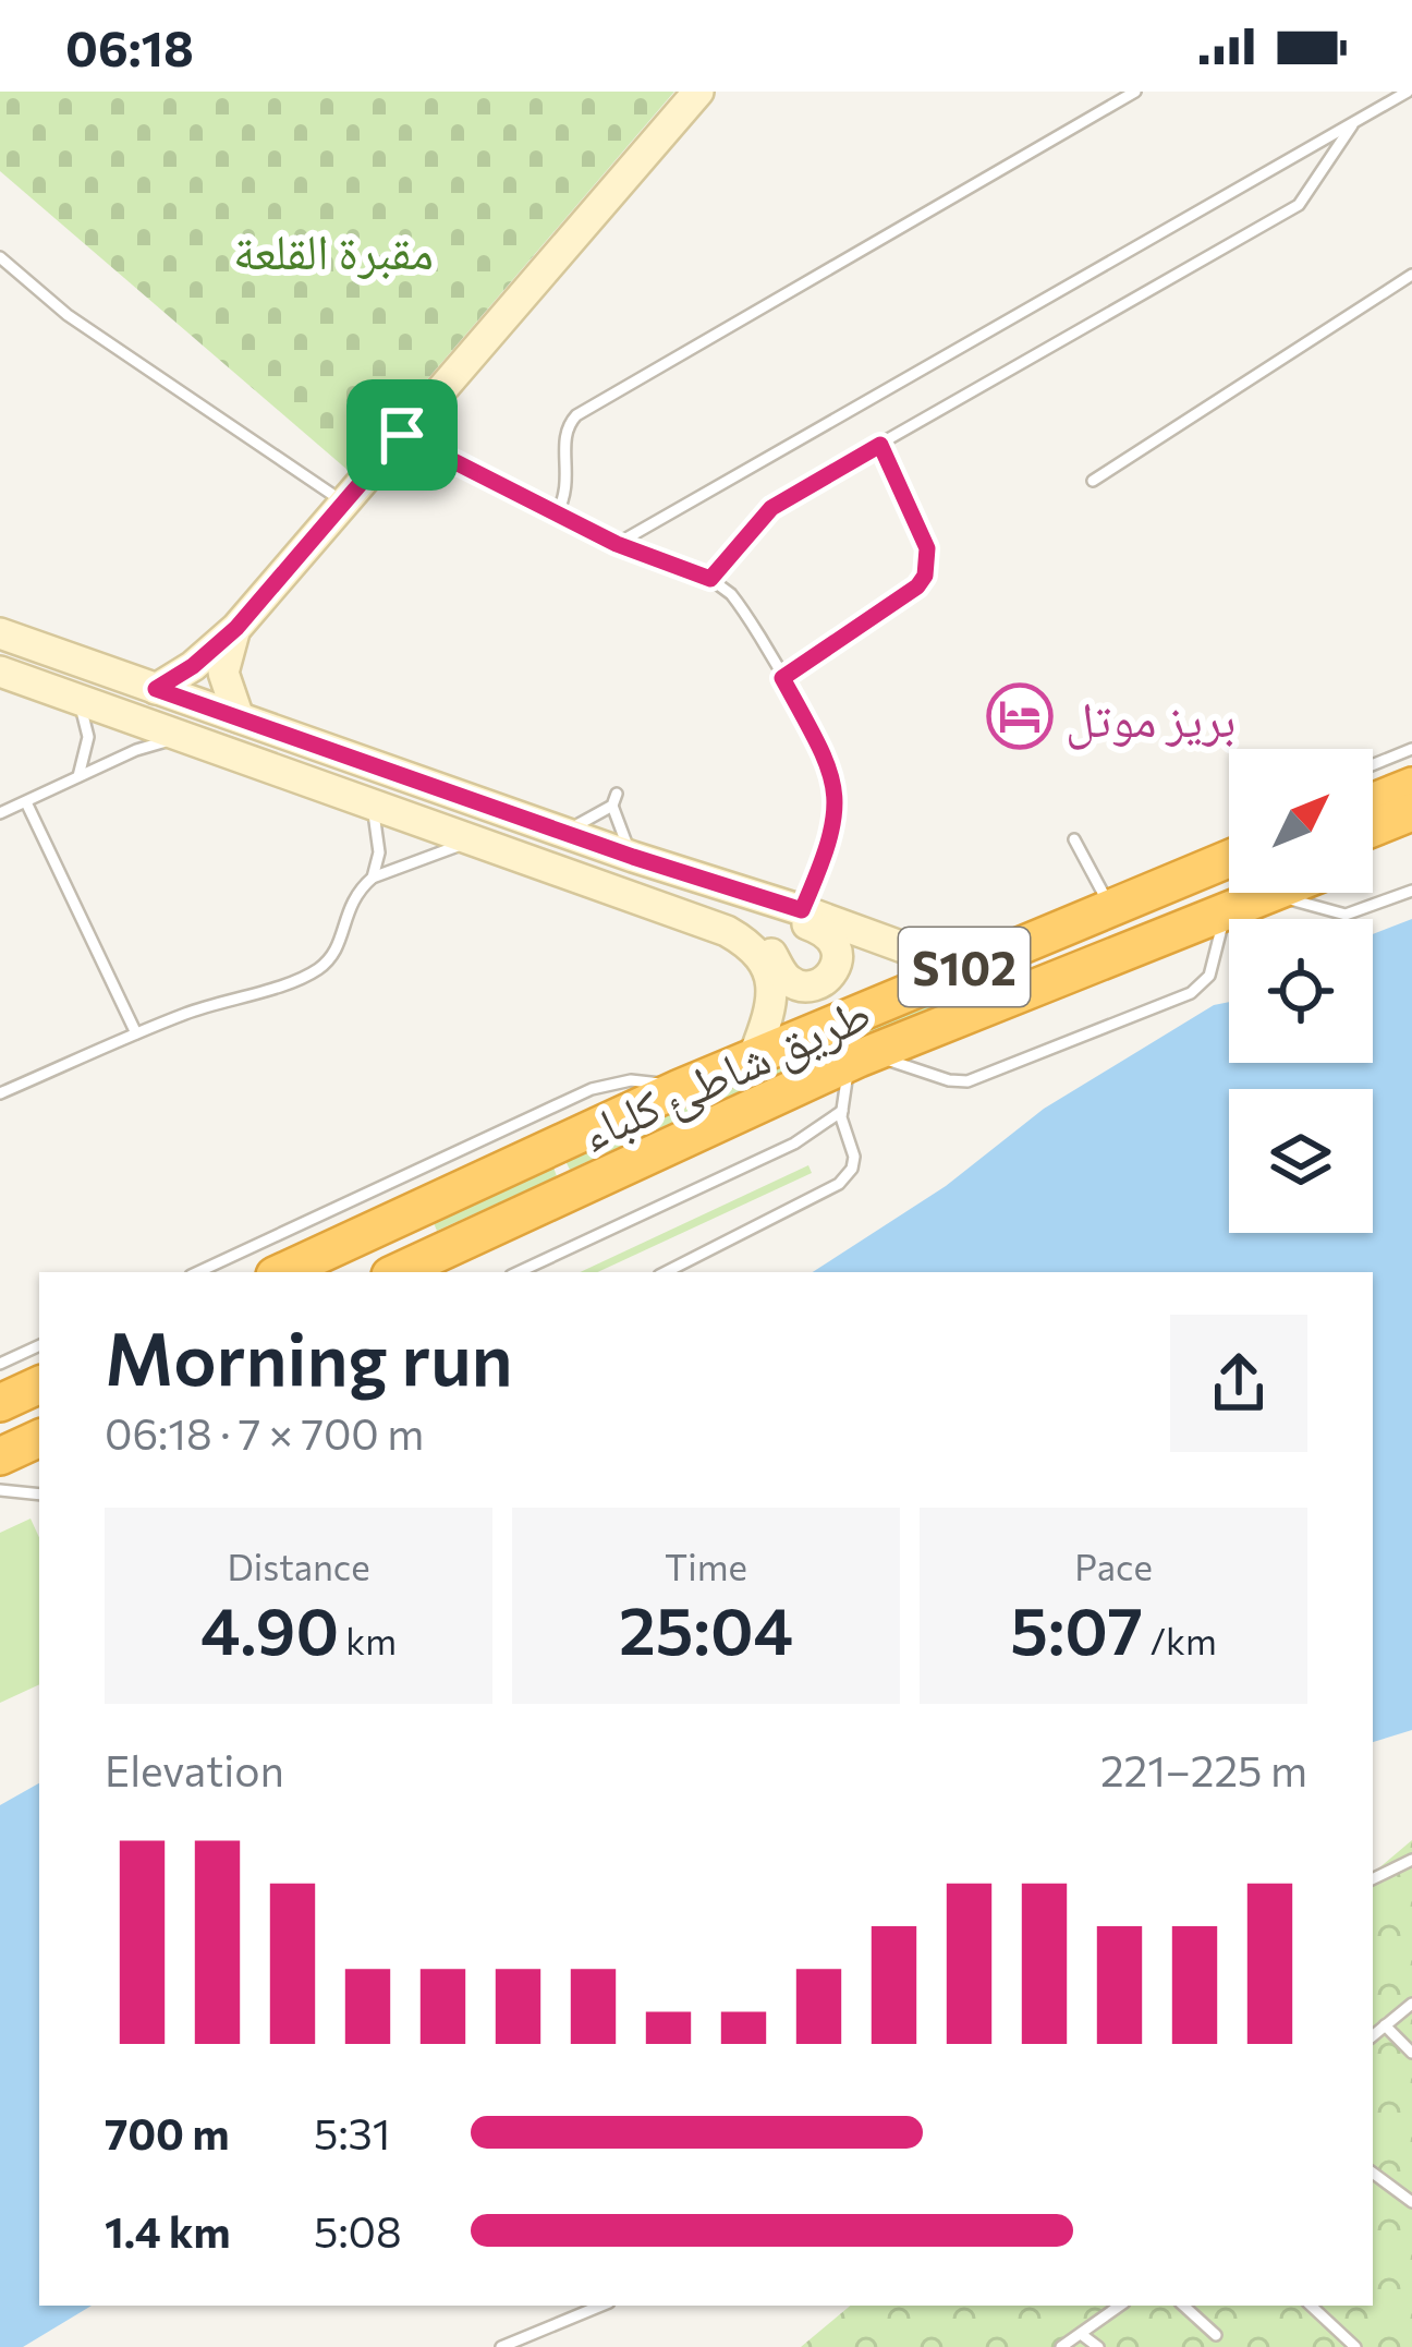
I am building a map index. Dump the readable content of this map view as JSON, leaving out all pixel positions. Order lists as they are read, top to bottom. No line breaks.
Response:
{"streets":{"highway":["S102","طريق شاطئ كلباء"]},"parks":["مقبرة القلعة"],"places":{"hotel":["بريز موتل"]},"north":"top right","page":{"status":"06:18","heading":["Morning run","06:18 · 7 × 700 m"],"stats":[["Distance","4.90 km"],["Time","25:04"],["Pace","5:07 /km"]],"chart":["Elevation","221–225 m"],"list":[{"name":"700 m","note":"5:31"},{"name":"1.4 km","note":"5:08"}]}}
